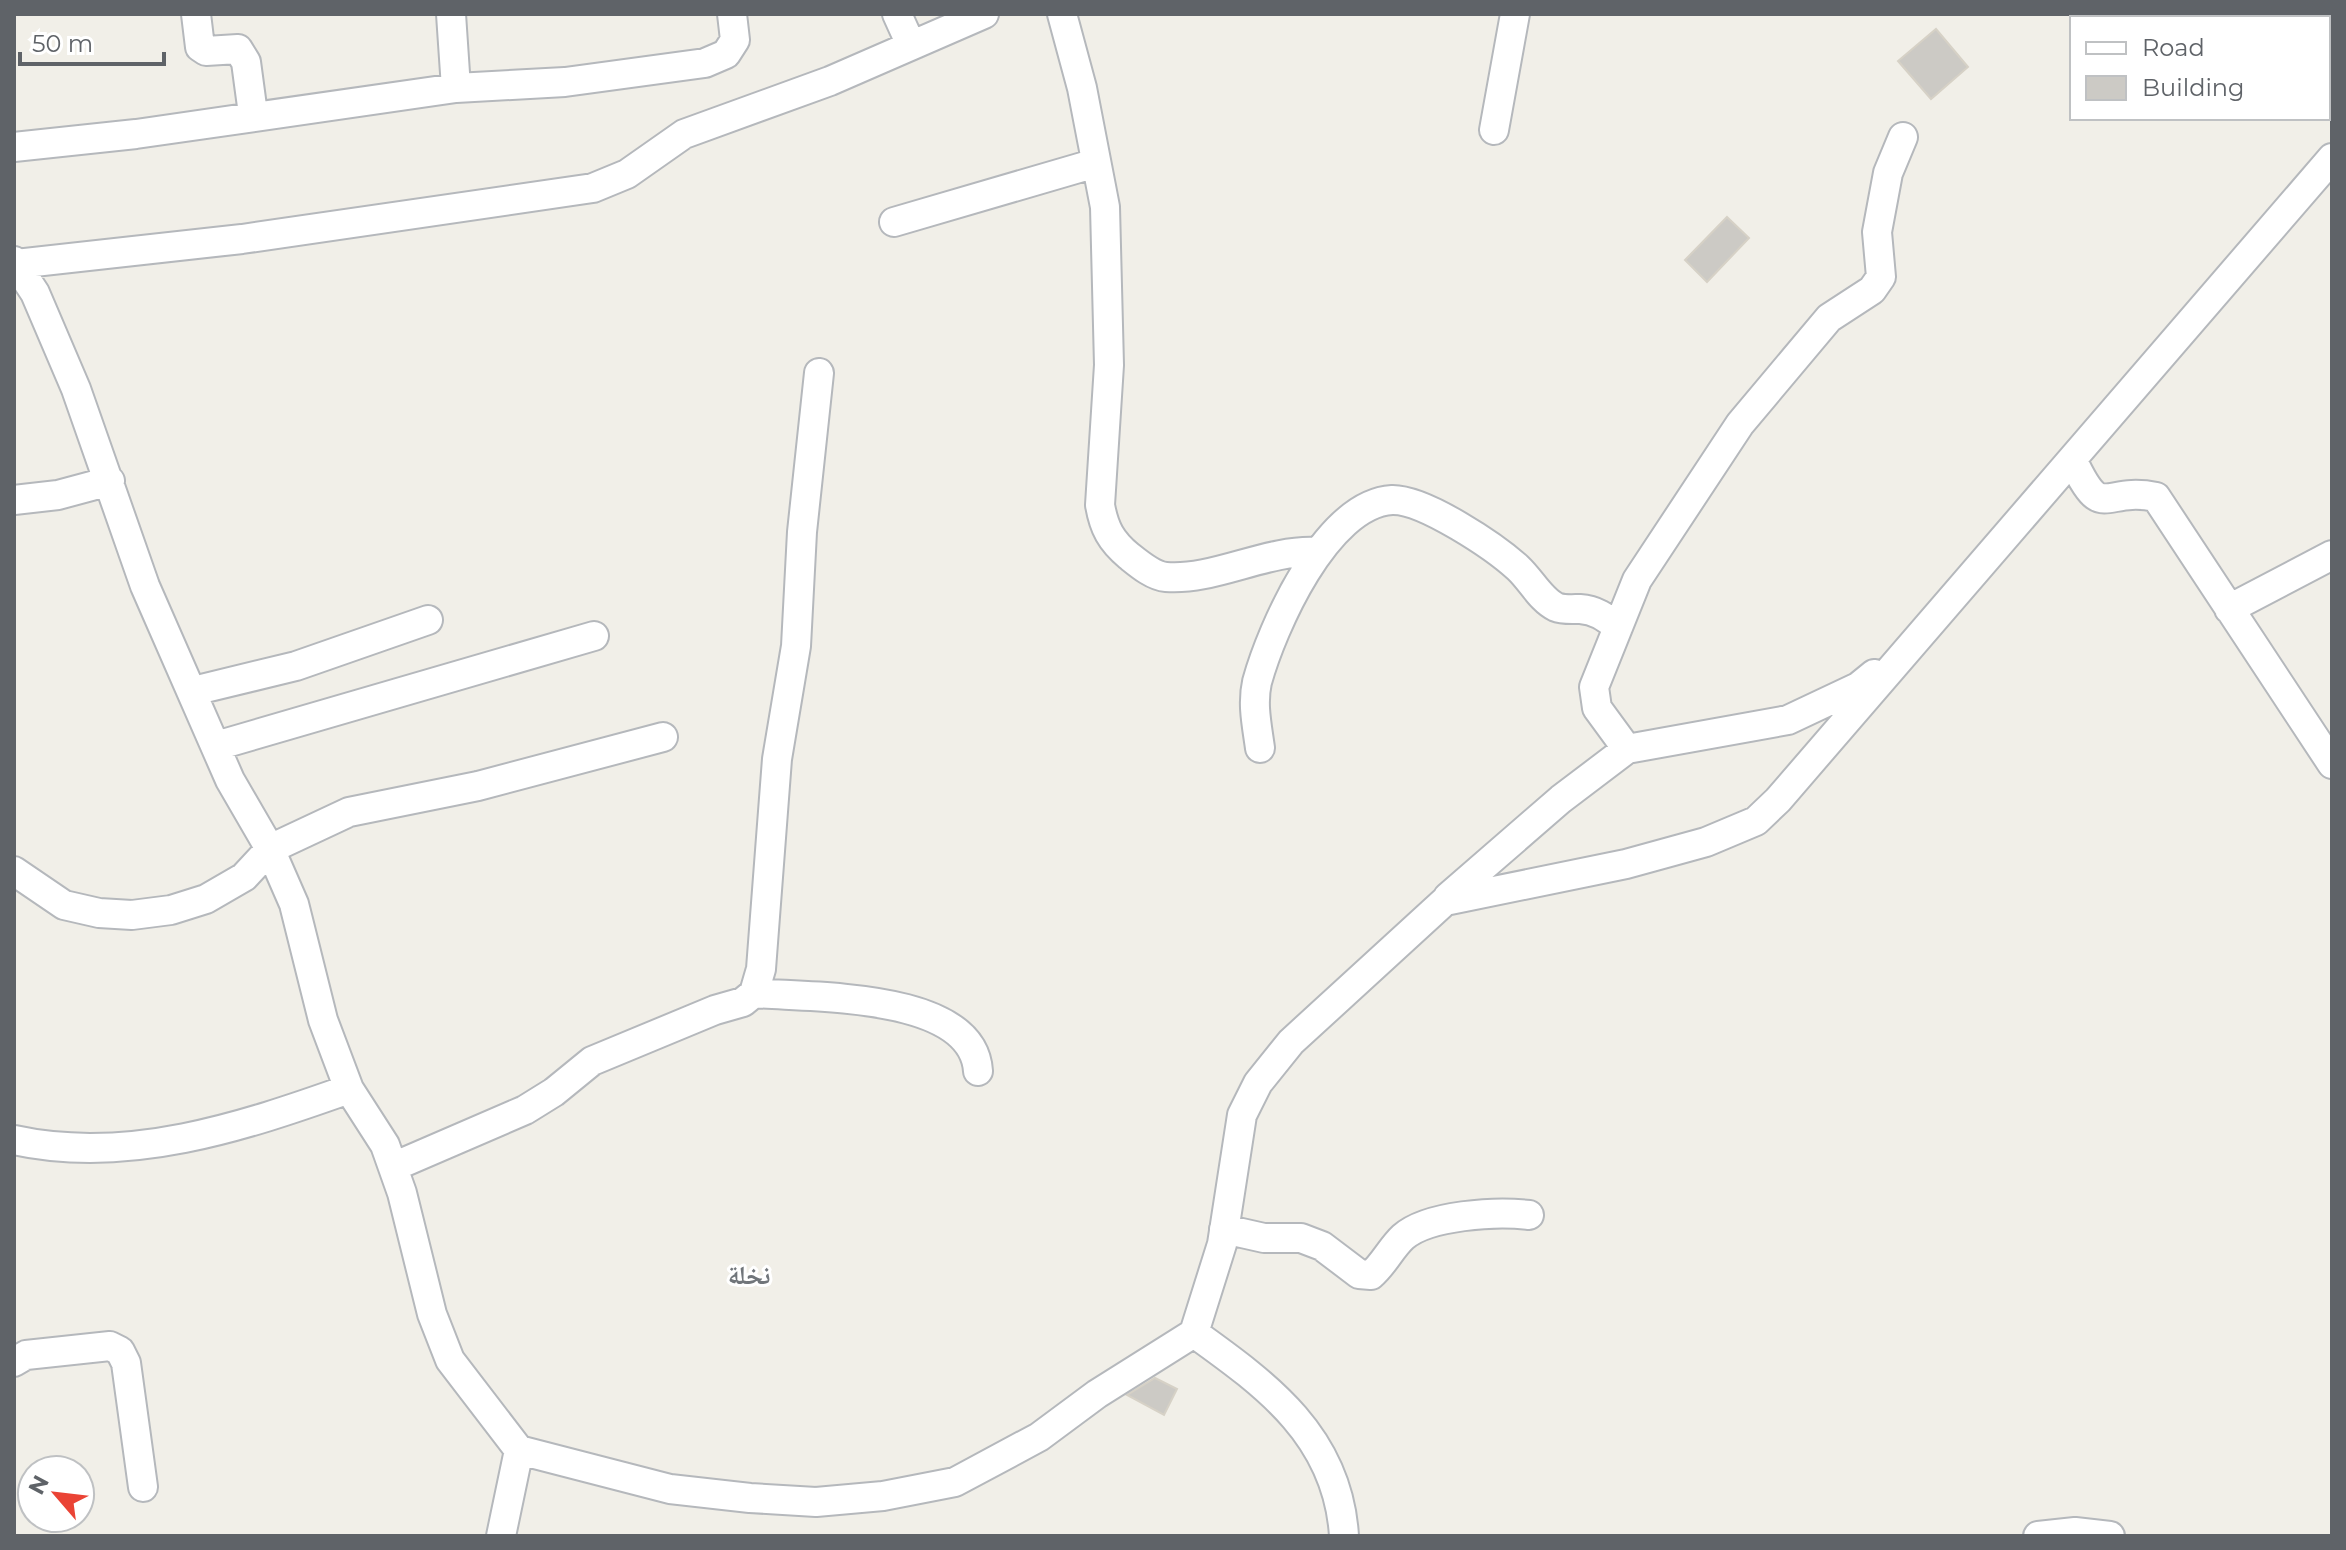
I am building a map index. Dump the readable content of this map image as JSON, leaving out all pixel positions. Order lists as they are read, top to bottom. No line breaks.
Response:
{"districts":["نخلة"],"legend":["Road","Building"],"scale_bar":"50 m","north":"top left"}
